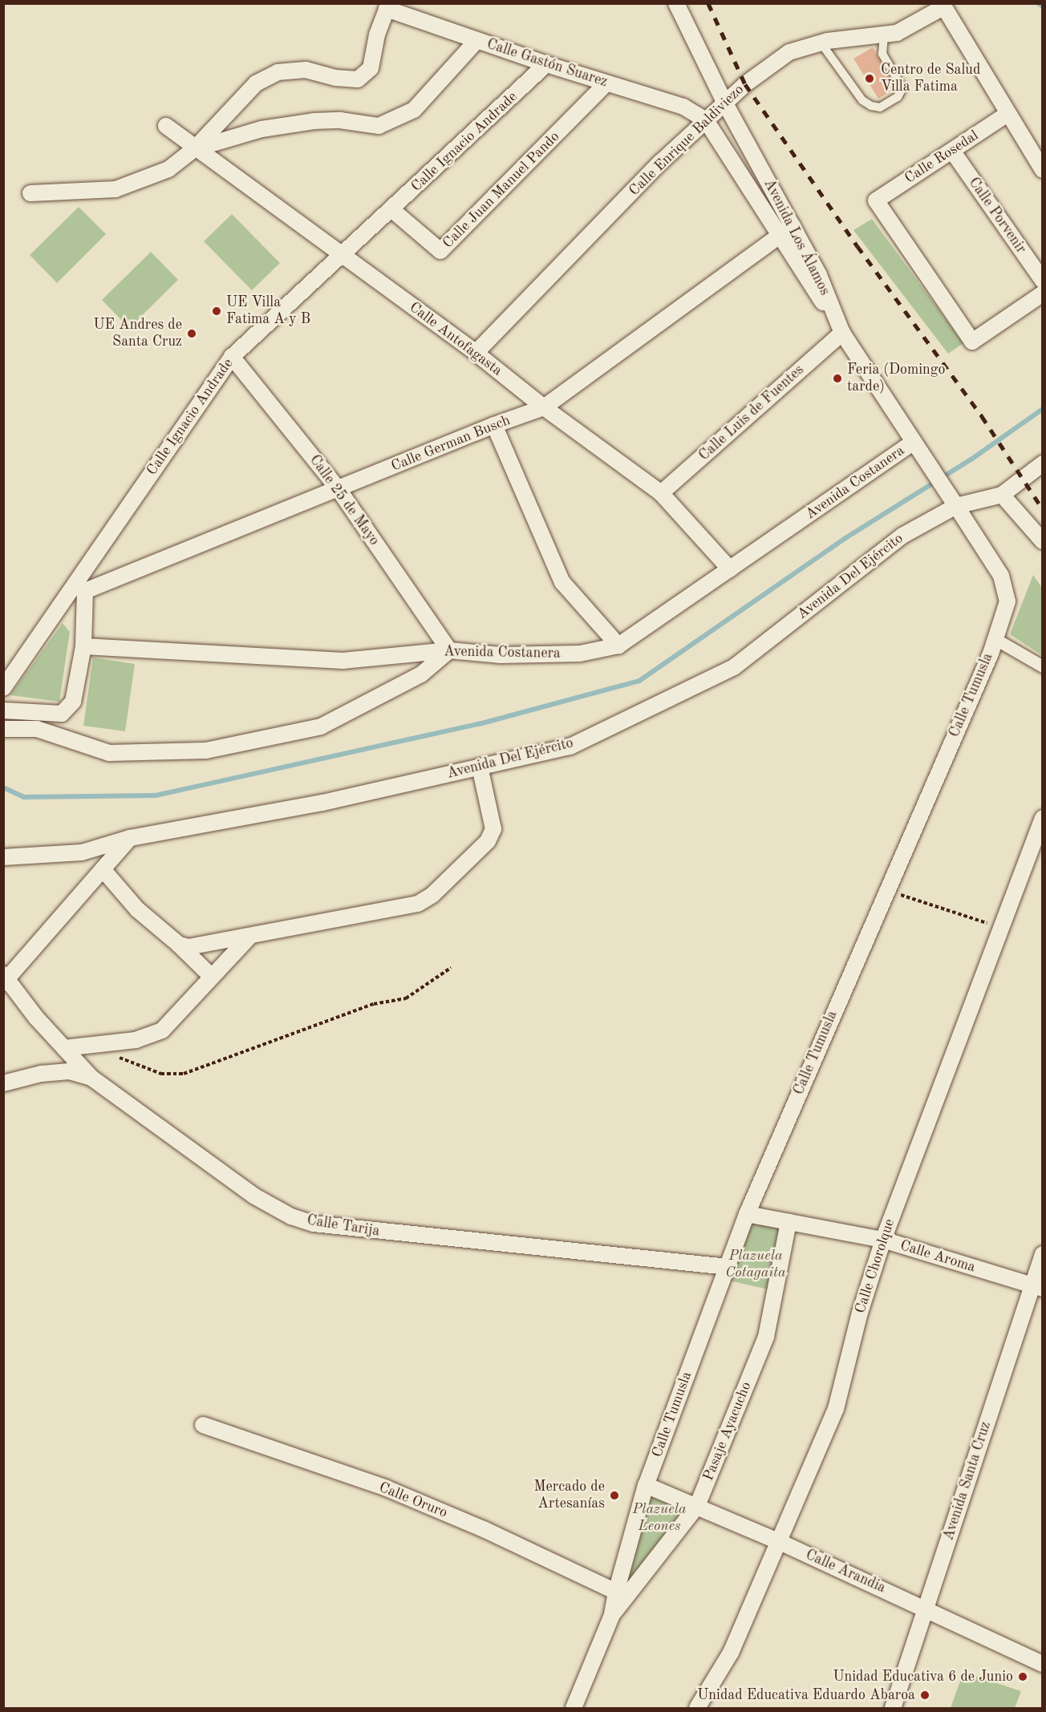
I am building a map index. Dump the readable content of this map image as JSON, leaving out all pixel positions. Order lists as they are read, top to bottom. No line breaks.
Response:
{"streets":{"street":["Calle Gastón Suarez","Calle Enrique Baldiviezo","Calle Ignacio Andrade","Calle Rosedal","Calle Juan Manuel Pando","Calle Porvenir","Avenida Los Álamos","Calle Antofagasta","Calle Luis de Fuentes","Calle German Busch","Avenida Costanera","Calle 25 de Mayo","Avenida Del Ejército","Calle Tumusla","Calle Tarija","Calle Aroma","Calle Chorolque","Pasaje Ayacucho","Avenida Santa Cruz","Calle Oruro","Calle Arandia"]},"crossings":[["Calle Gastón Suarez","Calle Enrique Baldiviezo"],["Calle Gastón Suarez","Calle Ignacio Andrade"],["Calle Gastón Suarez","Calle Juan Manuel Pando"],["Calle Enrique Baldiviezo","Avenida Los Álamos"],["Calle Enrique Baldiviezo","Calle Antofagasta"],["Calle Ignacio Andrade","Calle Juan Manuel Pando"],["Calle Ignacio Andrade","Calle Antofagasta"],["Calle Ignacio Andrade","Calle German Busch"],["Calle Ignacio Andrade","Calle 25 de Mayo"],["Calle Rosedal","Calle Porvenir"],["Avenida Los Álamos","Calle Luis de Fuentes"],["Avenida Los Álamos","Calle German Busch"],["Avenida Los Álamos","Avenida Costanera"],["Avenida Los Álamos","Calle Tumusla"],["Calle Antofagasta","Calle Luis de Fuentes"],["Calle Antofagasta","Calle German Busch"],["Calle Antofagasta","Avenida Costanera"],["Calle German Busch","Calle 25 de Mayo"],["Avenida Costanera","Calle 25 de Mayo"],["Avenida Del Ejército","Calle Tumusla"],["Calle Tumusla","Calle Tarija"],["Calle Tumusla","Calle Aroma"],["Calle Tumusla","Pasaje Ayacucho"],["Calle Tumusla","Calle Oruro"],["Calle Tumusla","Calle Arandia"],["Calle Aroma","Calle Chorolque"],["Calle Aroma","Pasaje Ayacucho"],["Calle Aroma","Avenida Santa Cruz"],["Calle Chorolque","Calle Arandia"],["Pasaje Ayacucho","Calle Arandia"],["Avenida Santa Cruz","Calle Arandia"]],"parks":["Plazuela Cotagaita","Plazuela Leones"],"places":["Centro de Salud Villa Fatima","UE Villa Fatima A y B","UE Andres de Santa Cruz","Feria (Domingo tarde)","Mercado de Artesanías","Unidad Educativa 6 de Junio","Unidad Educativa Eduardo Abaroa"]}
